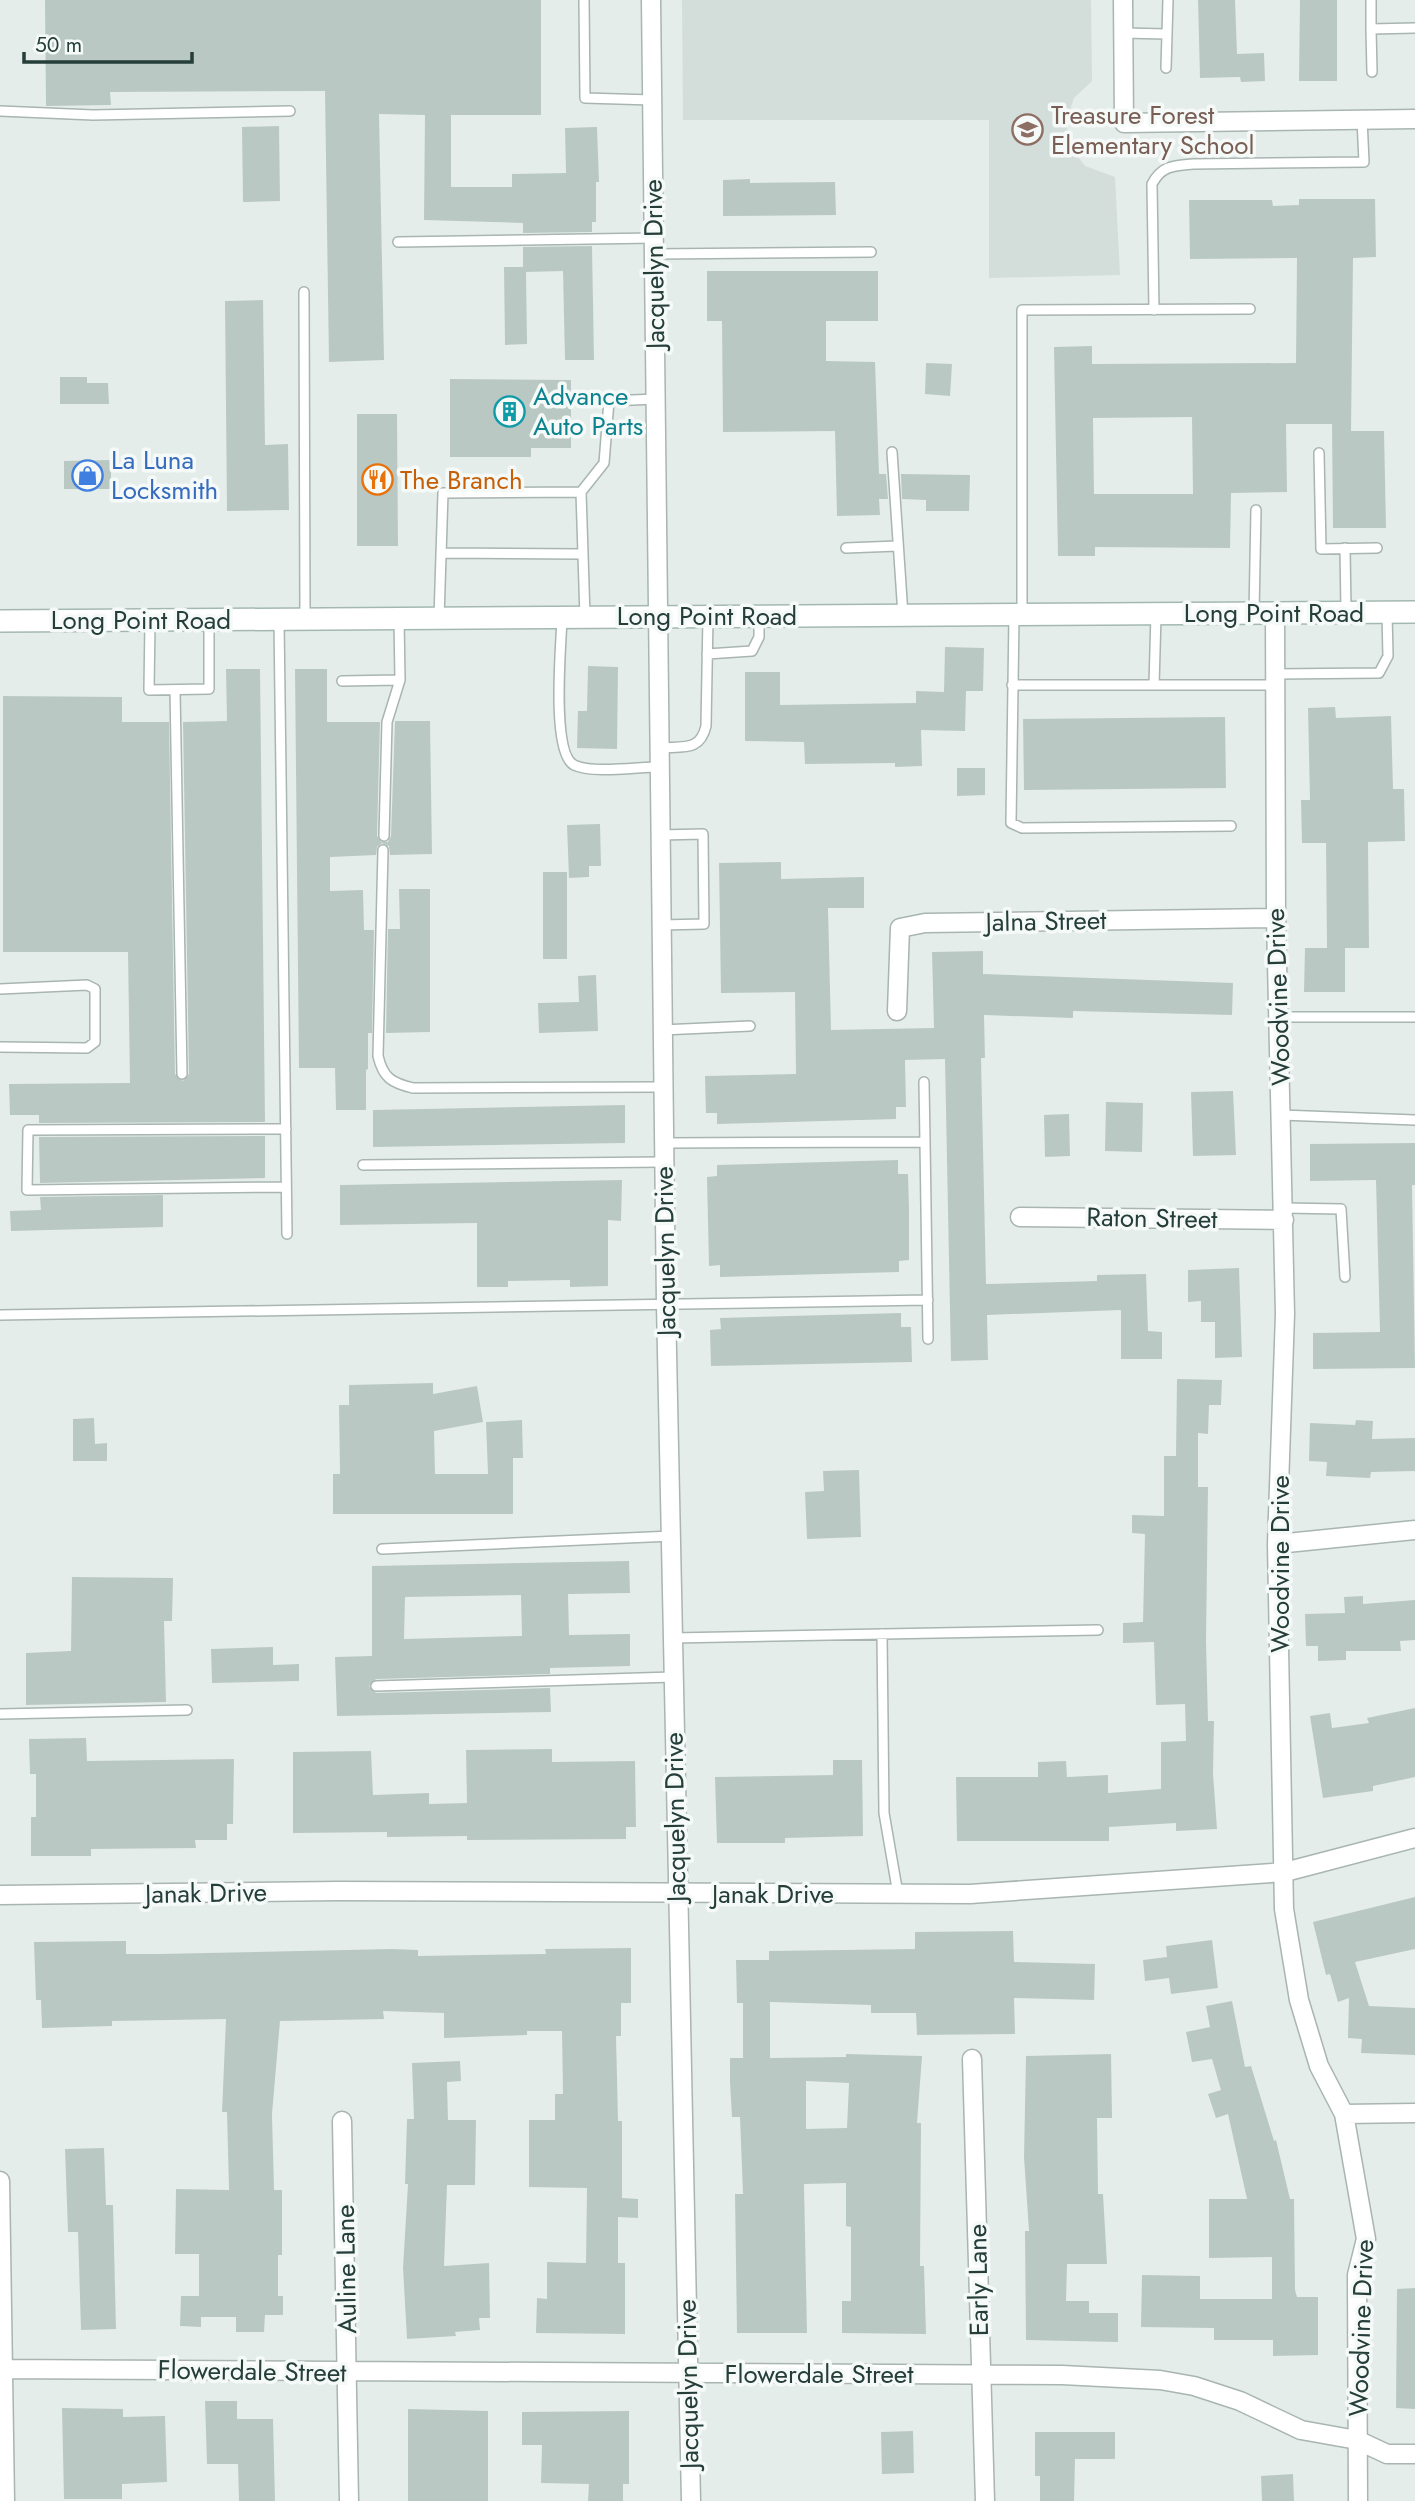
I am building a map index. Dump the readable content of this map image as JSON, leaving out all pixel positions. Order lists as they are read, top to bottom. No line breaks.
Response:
{"streets":{"main road":["Long Point Road"],"street":["Jacquelyn Drive","Jalna Street","Woodvine Drive","Raton Street","Janak Drive","Auline Lane","Early Lane","Flowerdale Street"]},"crossings":[["Jacquelyn Drive","Long Point Road"],["Jacquelyn Drive","Janak Drive"],["Jacquelyn Drive","Flowerdale Street"],["Long Point Road","Woodvine Drive"],["Jalna Street","Woodvine Drive"],["Woodvine Drive","Raton Street"],["Woodvine Drive","Janak Drive"],["Woodvine Drive","Flowerdale Street"],["Auline Lane","Flowerdale Street"],["Early Lane","Flowerdale Street"]],"places":{"school or university":["Treasure Forest Elementary School"],"building":["Advance Auto Parts"],"shop":["La Luna Locksmith"],"restaurant":["The Branch"]},"scale_bar":"50 m"}
